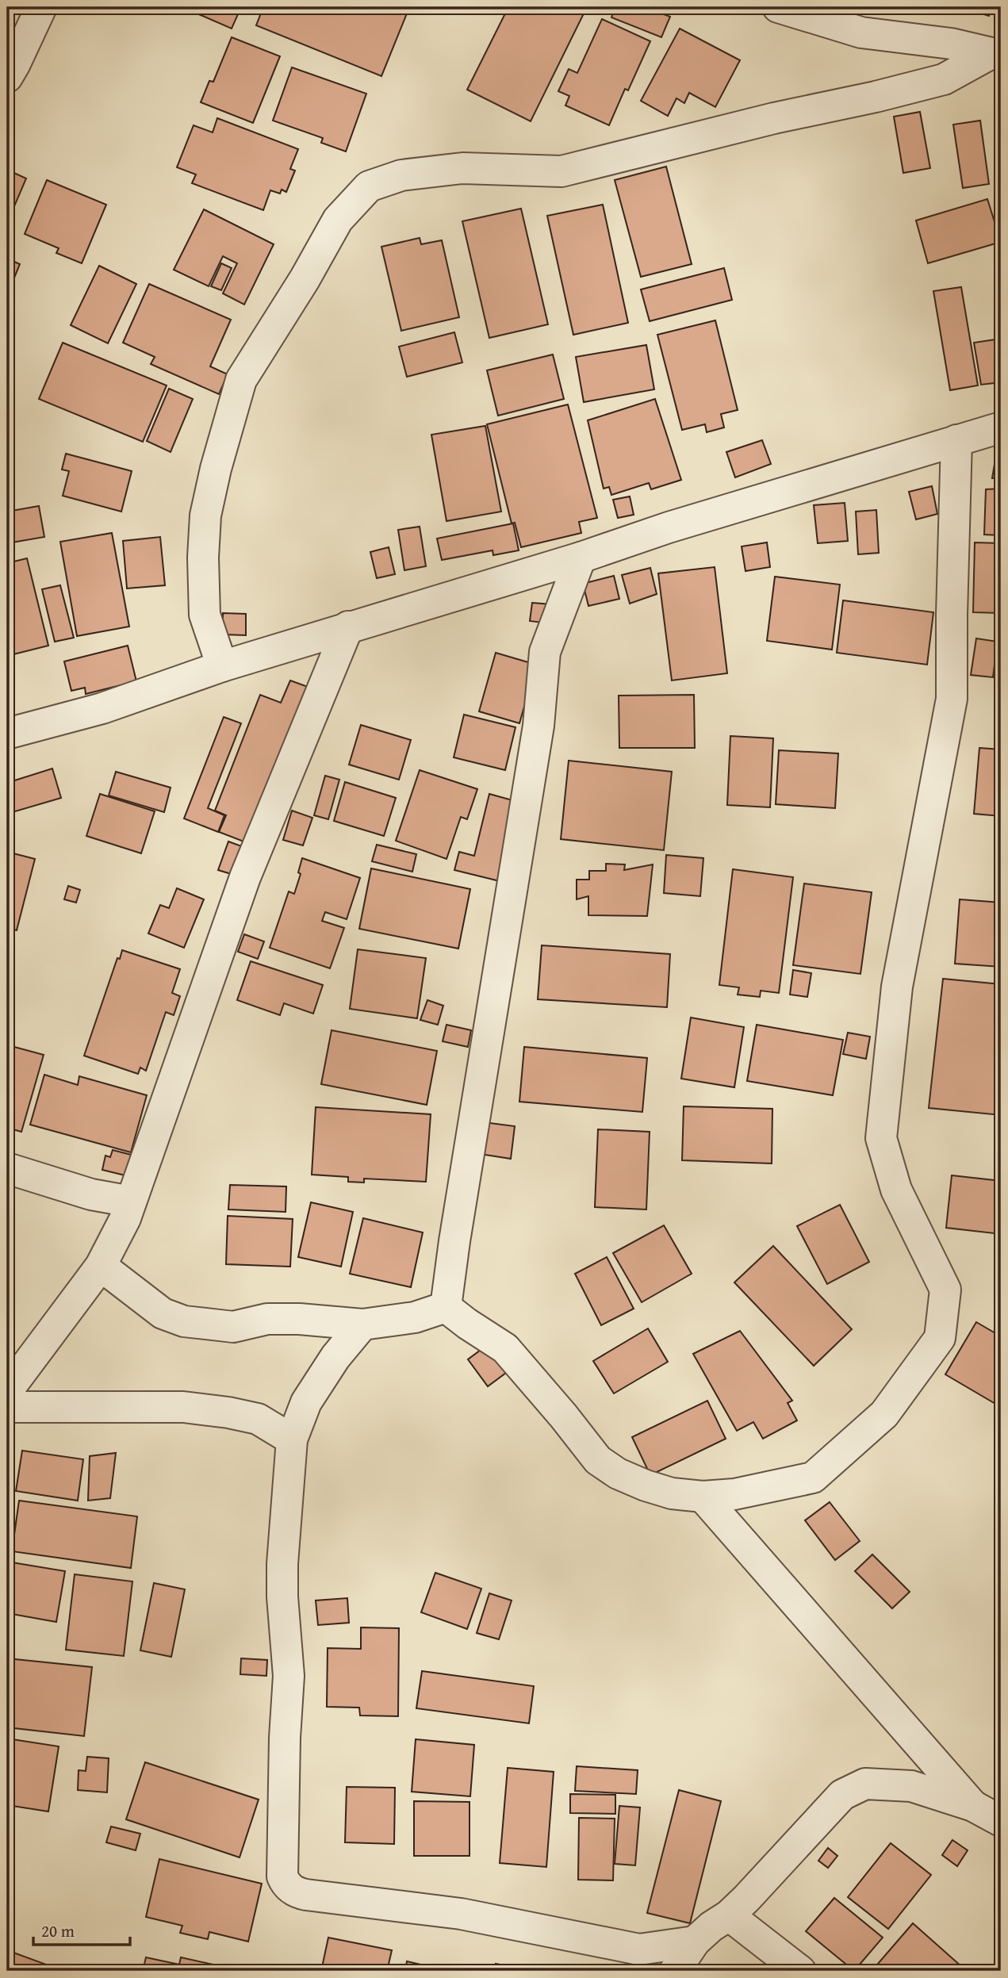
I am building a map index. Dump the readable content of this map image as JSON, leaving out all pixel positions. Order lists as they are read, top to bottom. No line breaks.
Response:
{"scale_bar":"20 m"}
